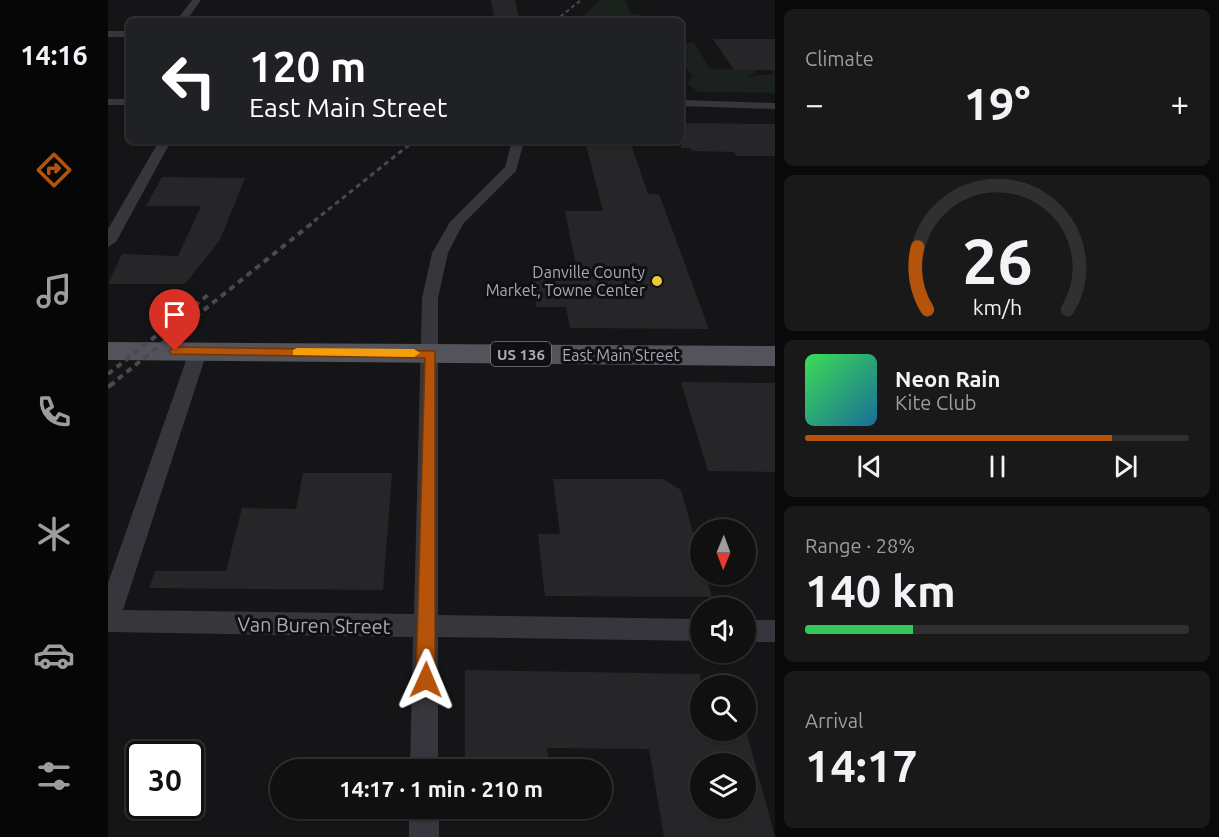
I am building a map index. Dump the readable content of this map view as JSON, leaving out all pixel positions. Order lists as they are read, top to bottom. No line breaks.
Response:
{"streets":{"main road":["US 136","East Main Street"],"street":["Van Buren Street"]},"places":["Danville County Market, Towne Center"],"north":"bottom","page":{"tabs":"14:16","tile":["Climate",["Range · 28%","140 km"],["Arrival","14:17"]],"turn":["120 m","East Main Street"],"heat":["−","19°","+"],"song":["Neon Rain","Kite Club"],"limit":"30","trip":"14:17 · 1 min · 210 m","gauge":["26","km/h"]}}
